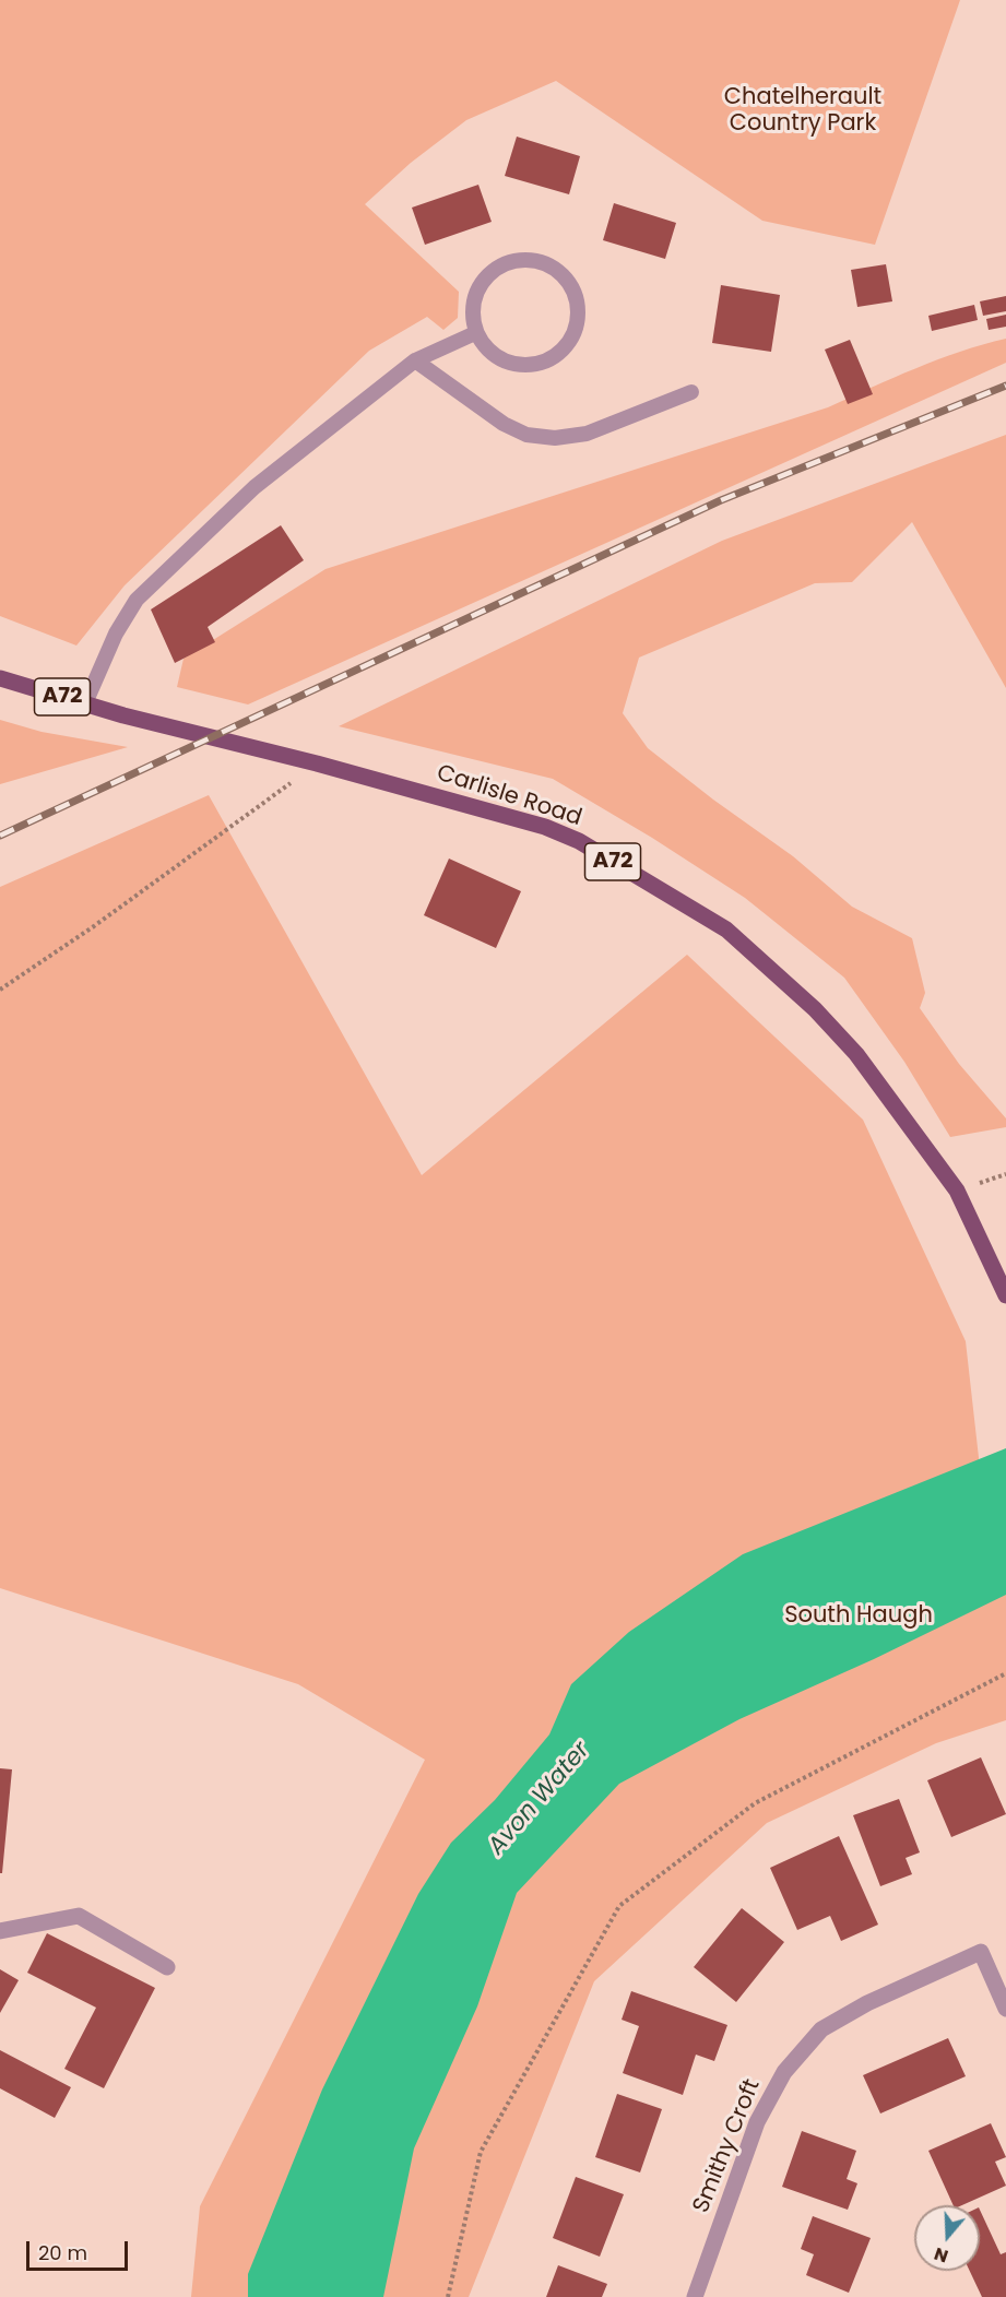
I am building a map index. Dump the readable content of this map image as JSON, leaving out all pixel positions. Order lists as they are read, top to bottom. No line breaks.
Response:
{"streets":{"main road":["A72","Carlisle Road"],"street":["Smithy Croft"]},"water":["Avon Water"],"parks":["Chatelherault Country Park","South Haugh"],"scale_bar":"20 m","north":"bottom"}
